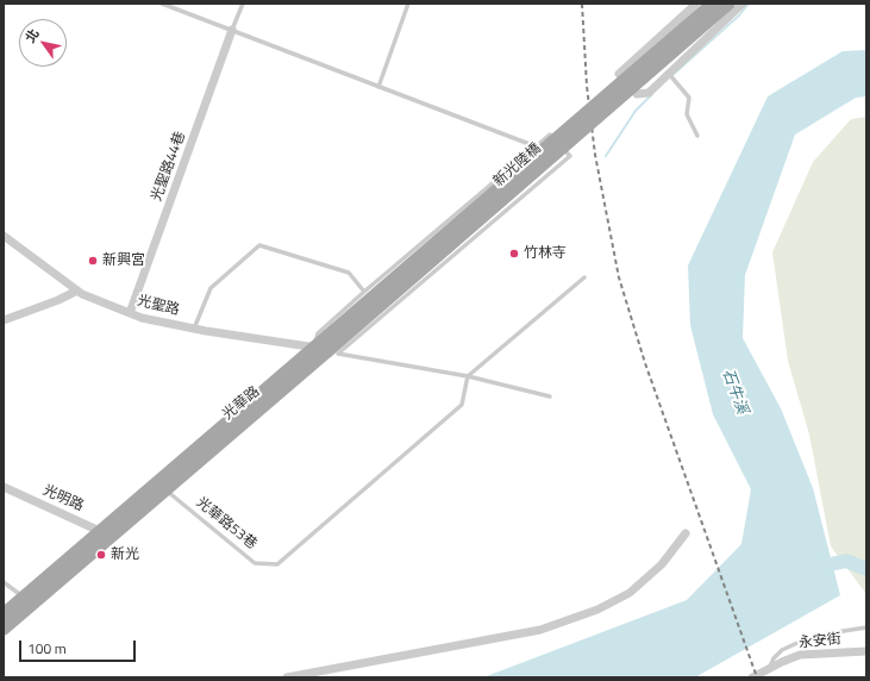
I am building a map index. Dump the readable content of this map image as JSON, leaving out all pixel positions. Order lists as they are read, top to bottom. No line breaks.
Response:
{"streets":{"main road":["新光陸橋","光華路"],"street":["光聖路44巷","光聖路","光明路","永安街"],"lane":["光華路53巷"]},"crossings":[["新光陸橋","光聖路"],["新光陸橋","光華路"],["光聖路44巷","光聖路"],["光聖路","光華路"],["光華路","光明路"],["光華路","光華路53巷"]],"water":["石牛溪"],"places":["竹林寺","新興宮","新光"],"scale_bar":"100 m","north":"top left"}
